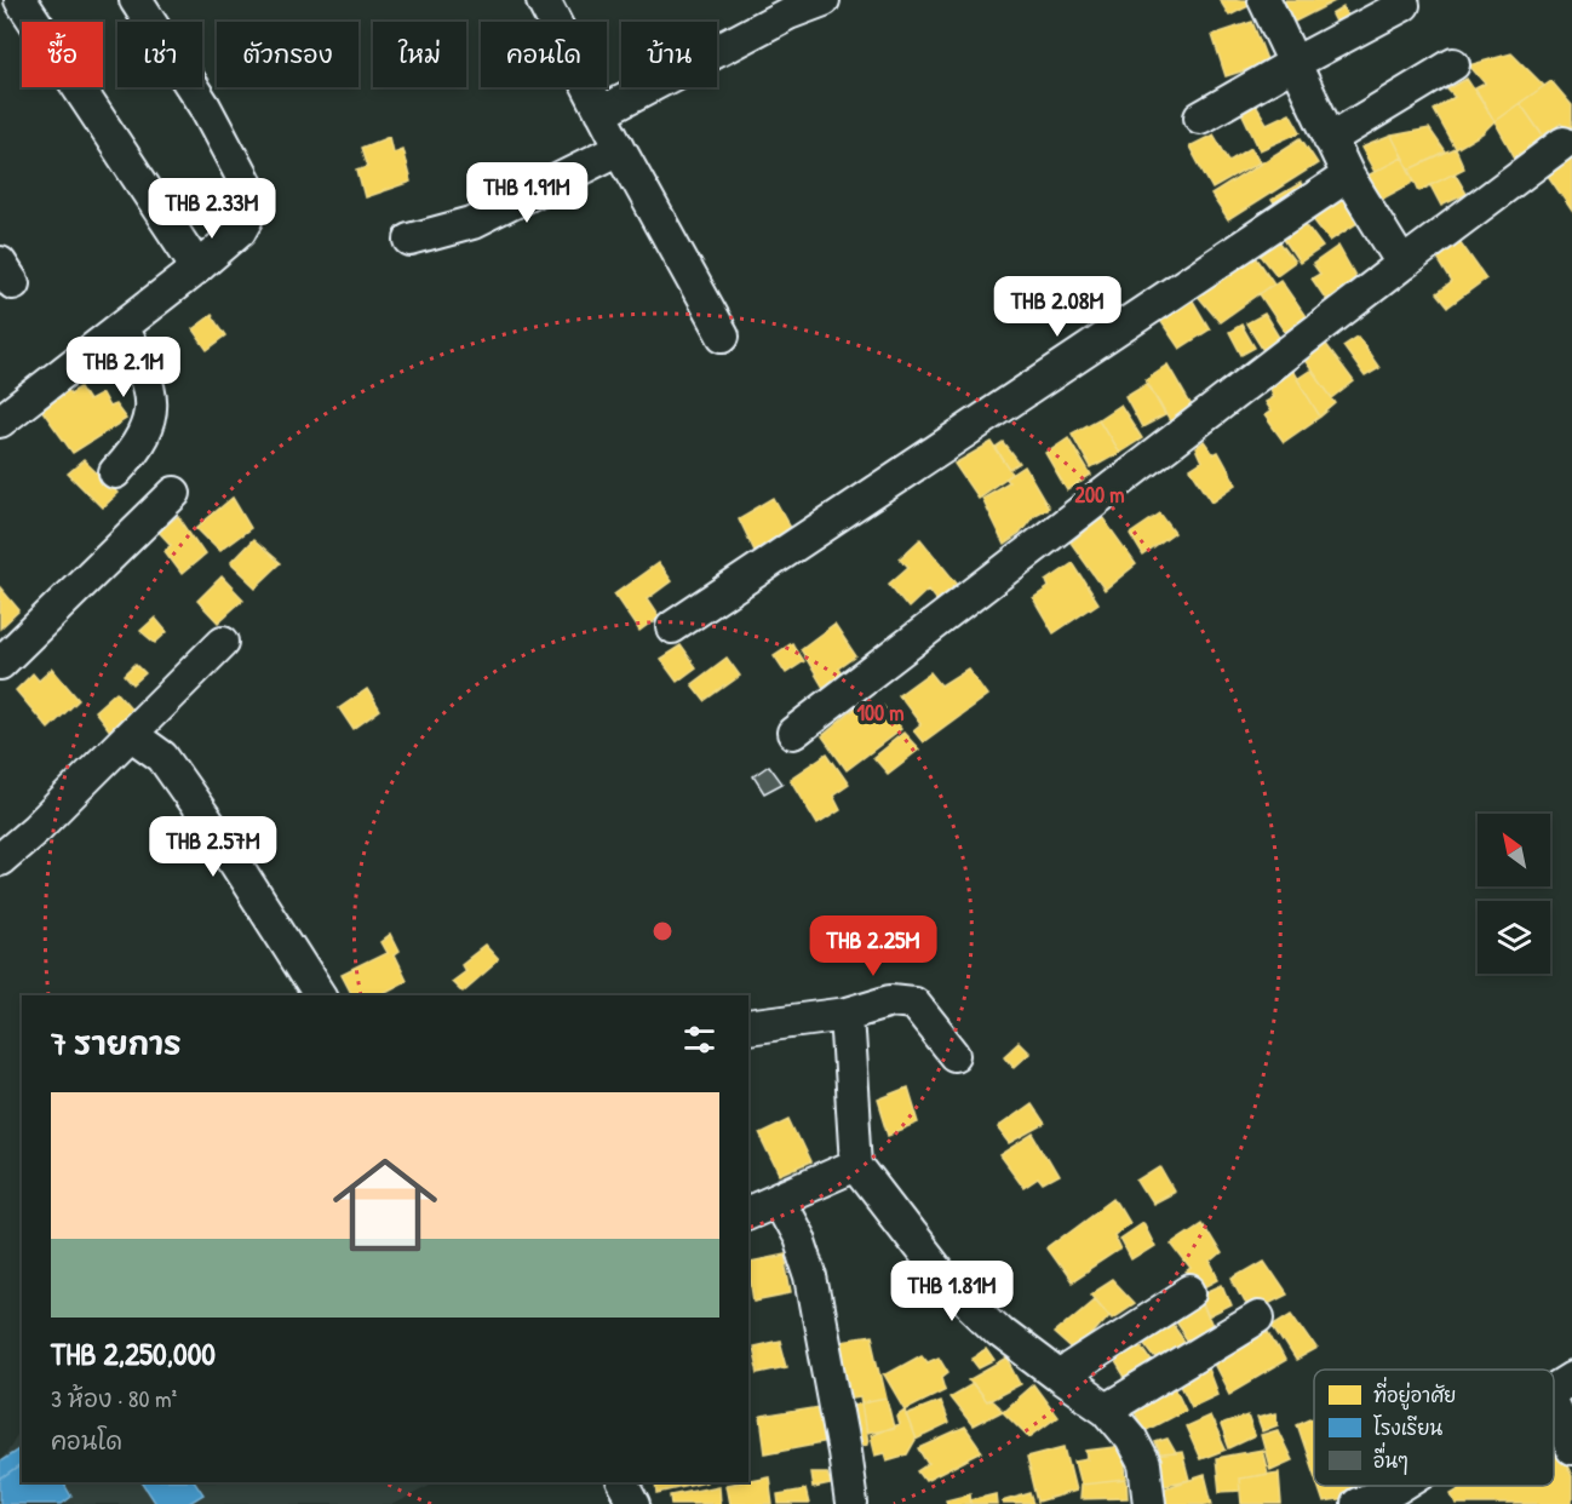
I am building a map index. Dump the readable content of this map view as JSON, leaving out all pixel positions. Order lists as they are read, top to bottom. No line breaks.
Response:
{"legend":["ที่อยู่อาศัย","โรงเรียน","อื่นๆ"],"north":"top left","page":{"chip":["ซื้อ","เช่า","ตัวกรอง","ใหม่","คอนโด","บ้าน"],"price":["THB 1.91M","THB 2.33M","THB 2.08M","THB 2.1M","THB 2.57M","THB 2.25M","THB 1.81M"],"heading":"7 รายการ","list":[{"name":"THB 2,250,000","note":"3 ห้อง · 80 m² · คอนโด"}]},"rings":["200 m","100 m"]}
